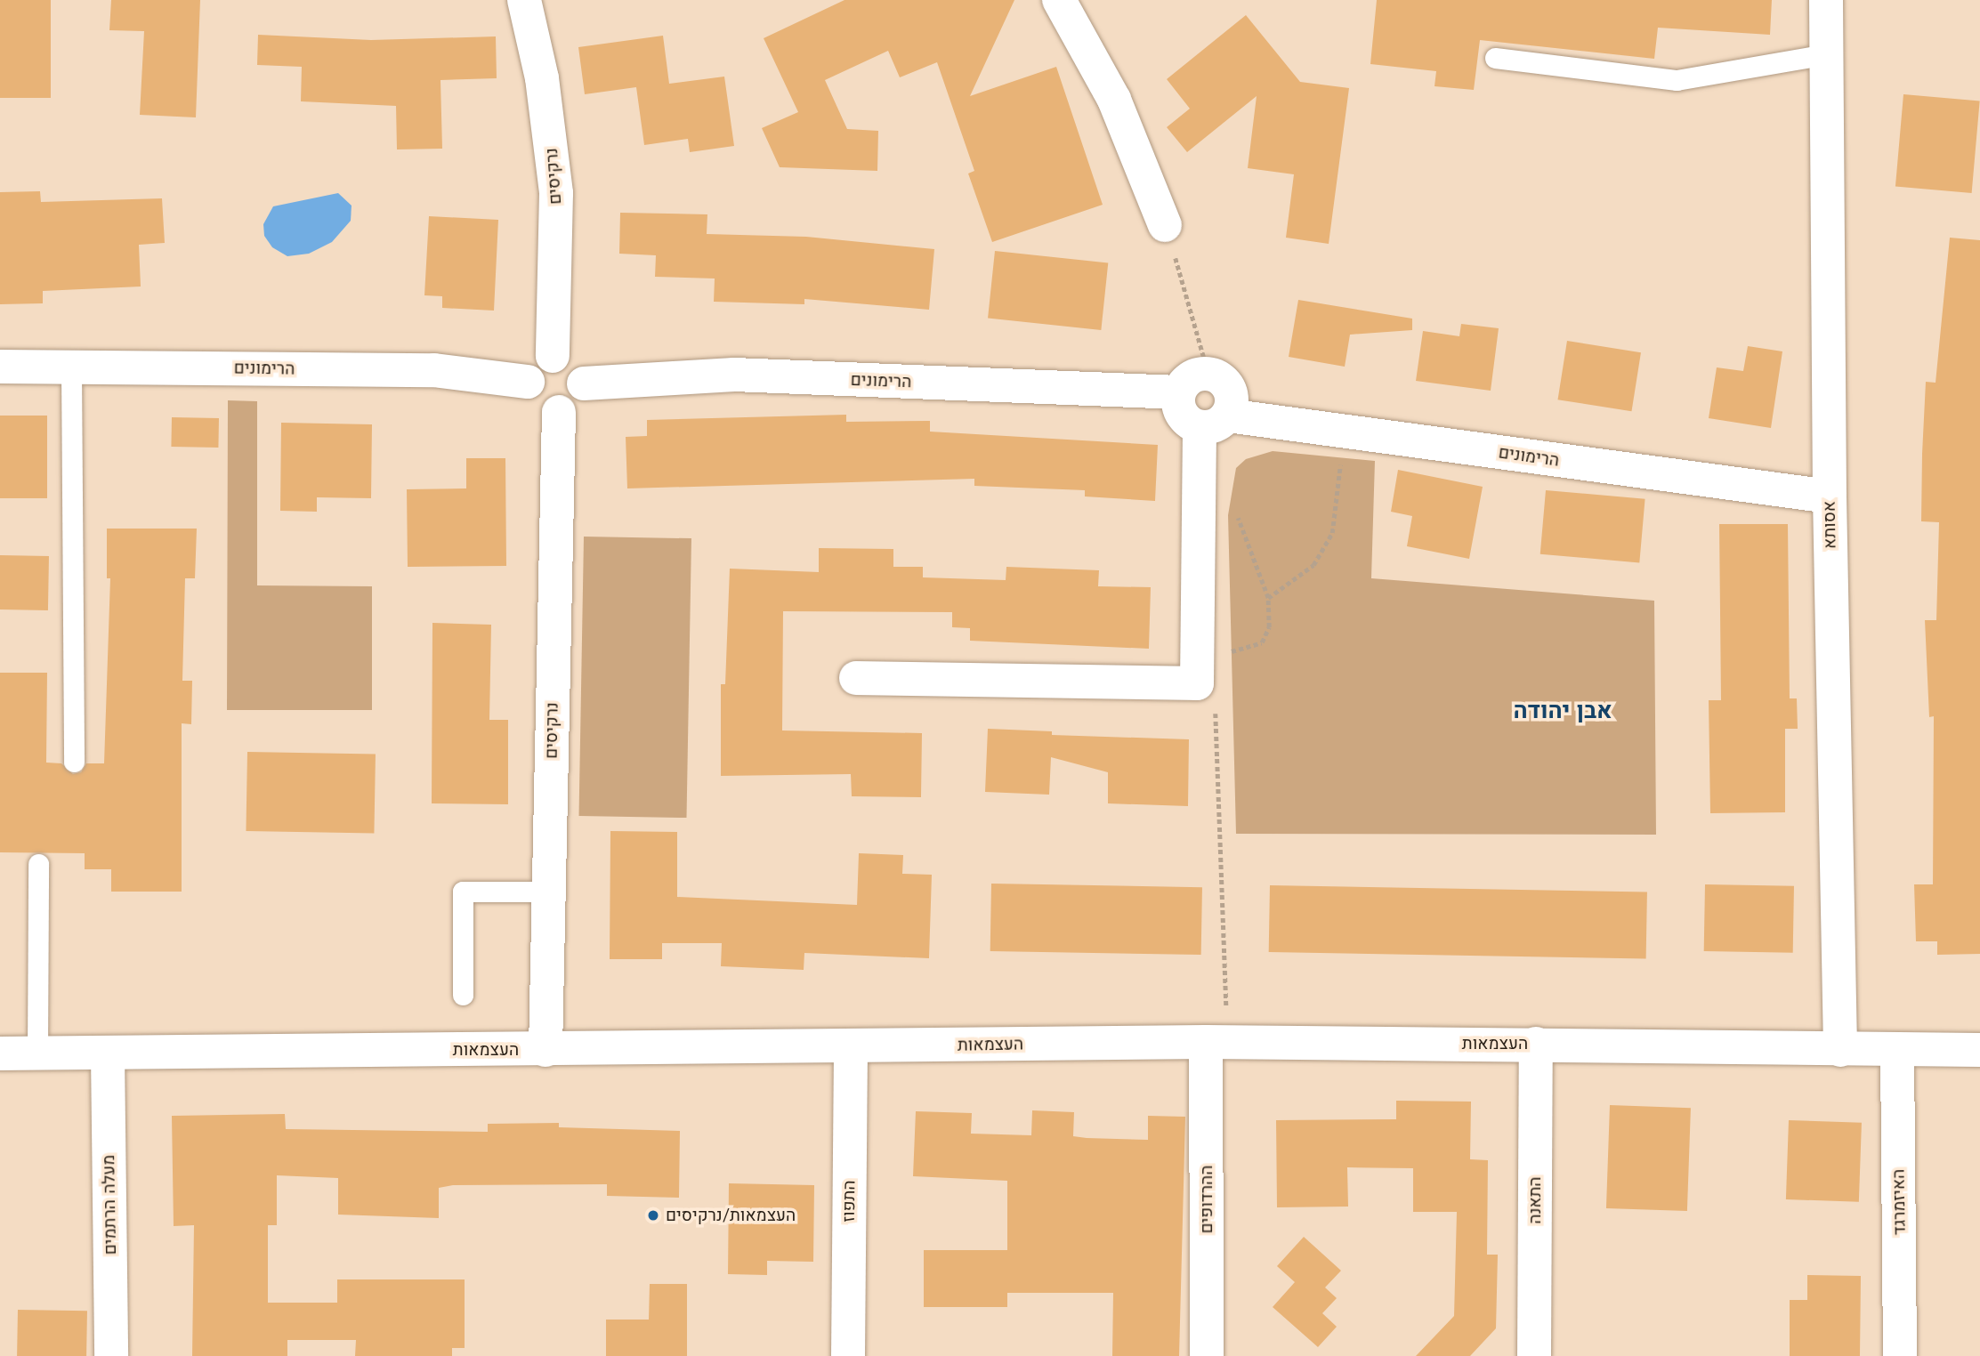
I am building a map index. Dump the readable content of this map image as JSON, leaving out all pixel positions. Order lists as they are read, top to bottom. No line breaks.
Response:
{"streets":{"street":["נרקיסים","הרימונים","אסותא","העצמאות","ההרדופים","התאנה","התפוז","האיזמרגד","מעלה הרתמים"]},"crossings":[["נרקיסים","הרימונים"],["נרקיסים","העצמאות"],["הרימונים","אסותא"],["אסותא","העצמאות"],["העצמאות","ההרדופים"],["העצמאות","התאנה"],["העצמאות","התפוז"],["העצמאות","האיזמרגד"],["העצמאות","מעלה הרתמים"]],"districts":["אבן יהודה"],"places":["העצמאות/נרקיסים"]}
